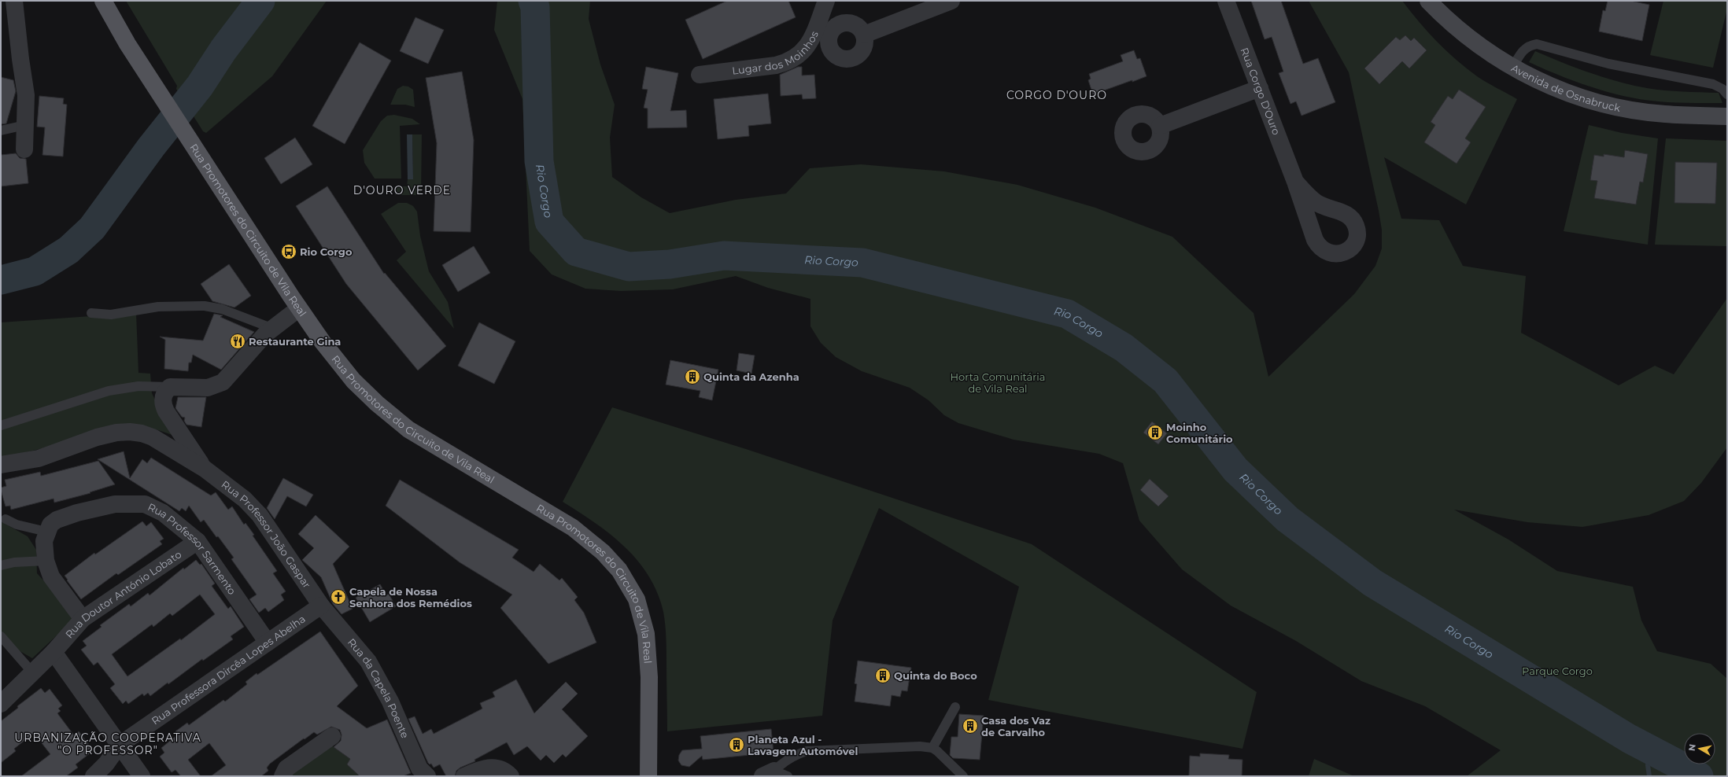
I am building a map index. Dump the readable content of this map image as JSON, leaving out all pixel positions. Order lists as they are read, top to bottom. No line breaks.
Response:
{"streets":{"main road":["Avenida de Osnabruck","Rua Promotores do Circuito de Vila Real"],"street":["Lugar dos Moinhos","Rua Corgo D'Ouro","Rua Professor João Gaspar","Rua Professor Sarmento","Rua Doutor António Lobato","Rua Professora Dircêa Lopes Abelha","Rua da Capela Poente"]},"crossings":[["Rua Professor João Gaspar","Rua Professora Dircêa Lopes Abelha"],["Rua Professor João Gaspar","Rua da Capela Poente"],["Rua Professor Sarmento","Rua Doutor António Lobato"],["Rua Professor Sarmento","Rua Professora Dircêa Lopes Abelha"],["Rua Professora Dircêa Lopes Abelha","Rua da Capela Poente"]],"districts":["CORGO D'OURO","D'OURO VERDE","URBANIZAÇÃO COOPERATIVA \"O PROFESSOR\""],"water":["Rio Corgo"],"parks":["Horta Comunitária de Vila Real","Parque Corgo"],"places":{"bus stop":["Rio Corgo"],"restaurant":["Restaurante Gina"],"building":["Quinta da Azenha","Moinho Comunitário","Quinta do Boco","Casa dos Vaz de Carvalho","Planeta Azul - Lavagem Automóvel"],"church":["Capela de Nossa Senhora dos Remédios"]},"north":"left"}
